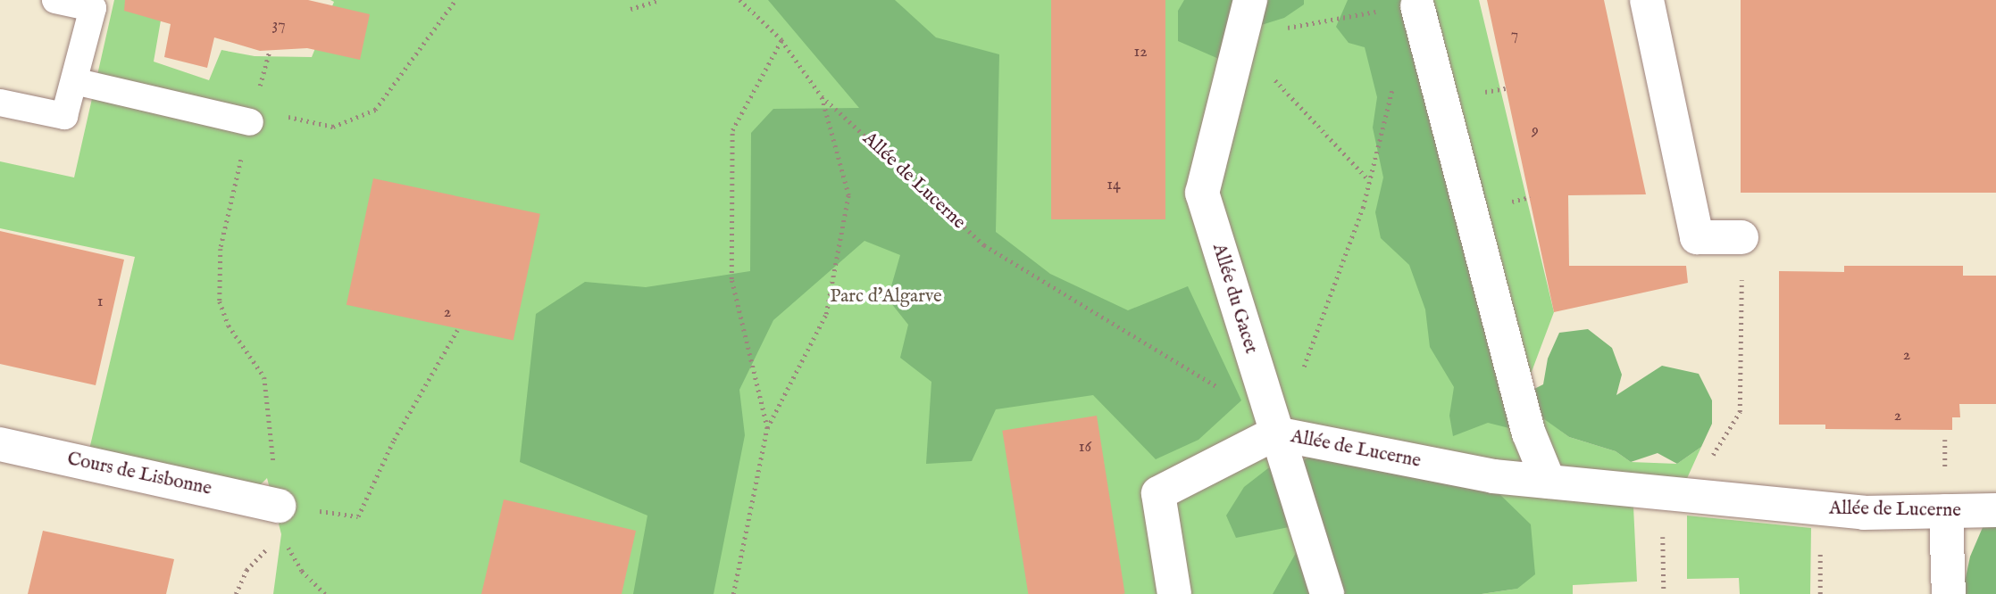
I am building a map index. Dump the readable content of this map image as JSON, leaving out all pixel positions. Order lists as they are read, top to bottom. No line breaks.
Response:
{"streets":{"street":["Allée de Lucerne","Allée du Gacet","Cours de Lisbonne"]},"crossings":[["Allée de Lucerne","Allée du Gacet"]],"parks":["Parc d'Algarve"],"house_numbers":["37","7","12","9","14","1","2","2","2","16"]}
